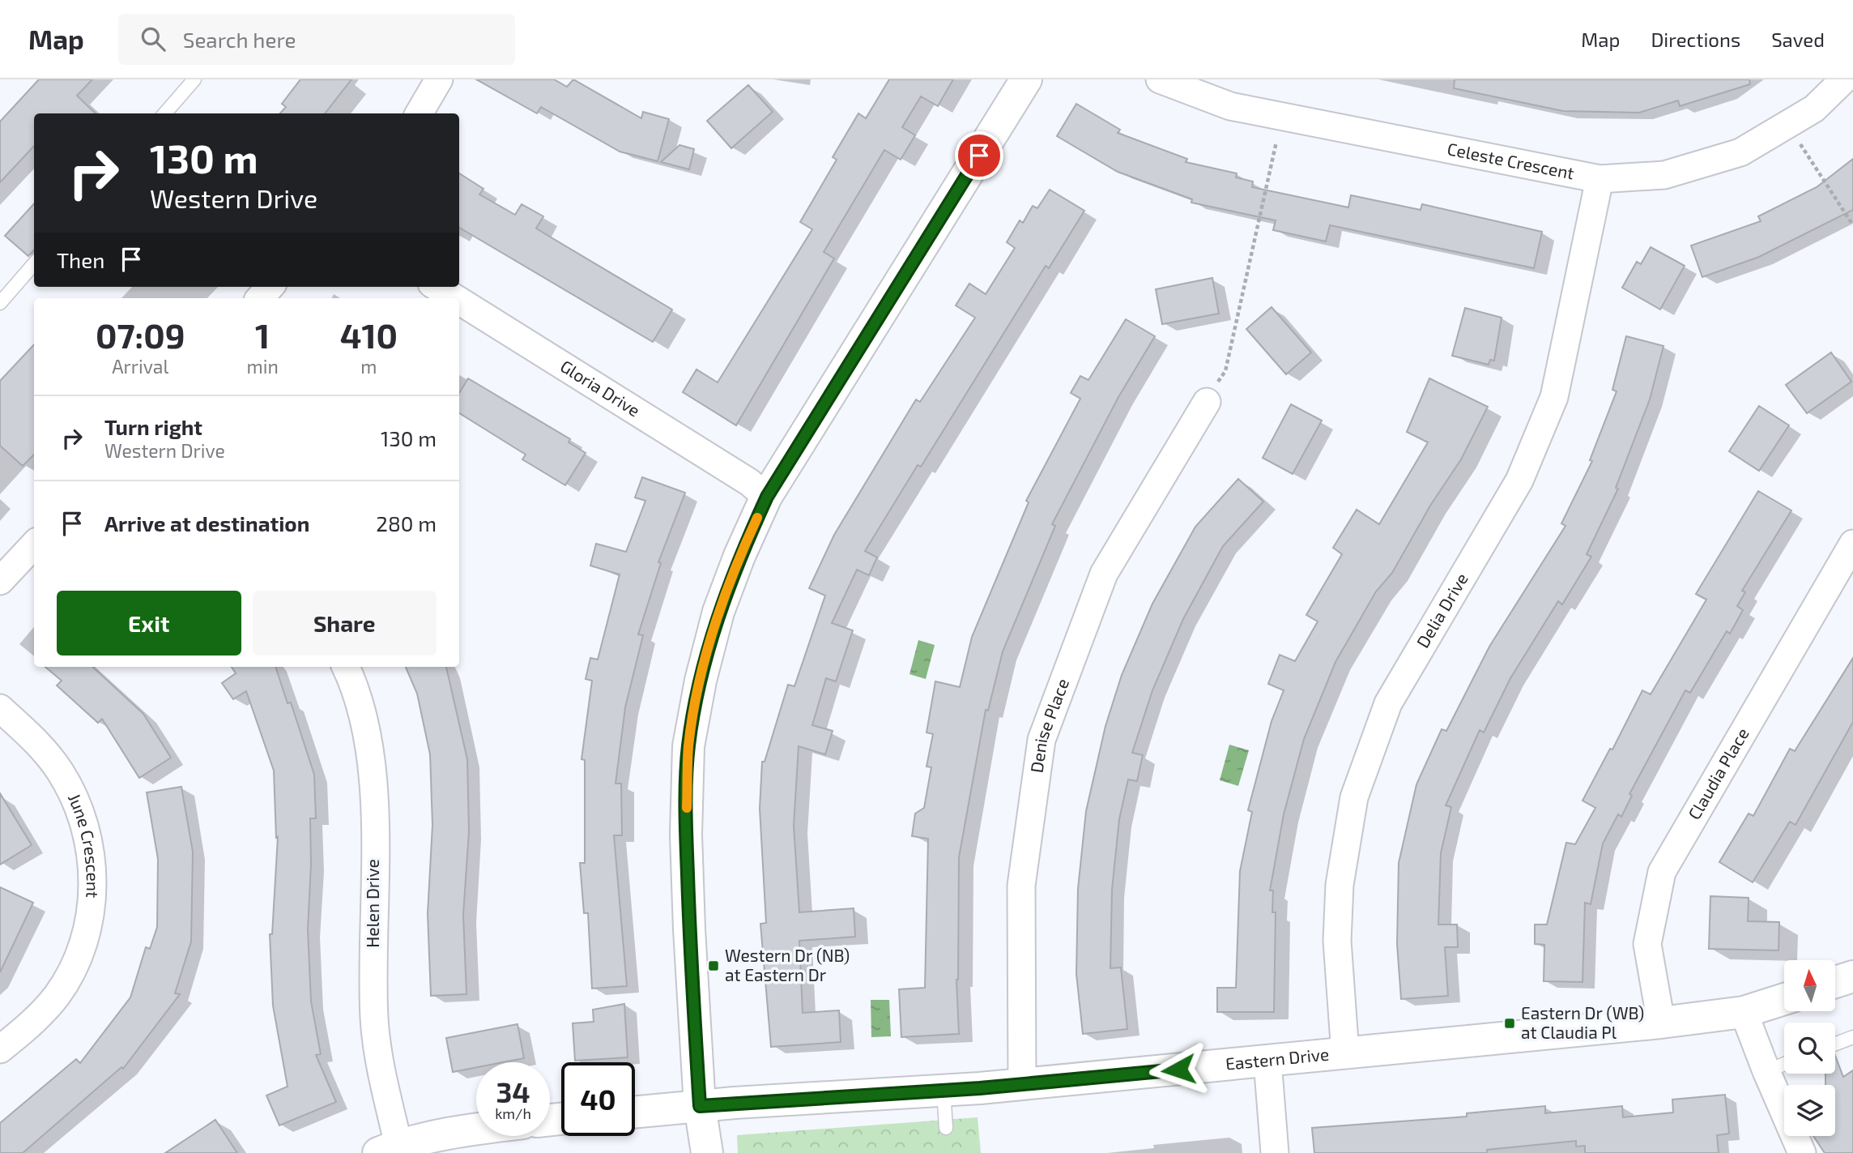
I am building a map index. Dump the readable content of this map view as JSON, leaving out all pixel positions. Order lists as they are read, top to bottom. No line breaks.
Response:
{"streets":{"street":["Celeste Crescent","Gloria Drive","Delia Drive","Denise Place","Claudia Place","June Crescent","Helen Drive","Eastern Drive"]},"crossings":[["Celeste Crescent","Delia Drive"],["Delia Drive","Eastern Drive"],["Denise Place","Eastern Drive"],["Claudia Place","Eastern Drive"]],"places":{"transit":["Western Dr (NB) at Eastern Dr","Eastern Dr (WB) at Claudia Pl"]},"north":"top","page":{"header":"Map","search":"Search here","nav":["Map","Directions","Saved"],"turn":["130 m","Western Drive"],"then":"Then","eta":["07:09","Arrival","1","min","410","m"],"list":[{"name":"Turn right","note":"Western Drive","value":"130 m"},{"name":"Arrive at destination","value":"280 m"}],"buttons":["Exit","Share"],"speed":"34 km/h","limit":"40"}}
